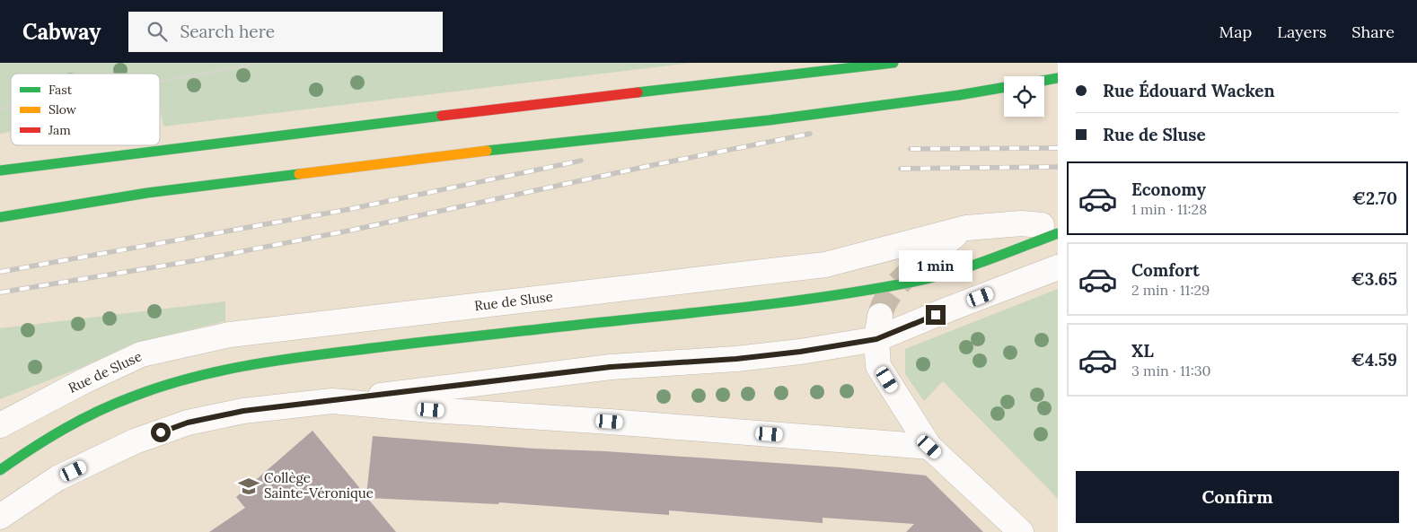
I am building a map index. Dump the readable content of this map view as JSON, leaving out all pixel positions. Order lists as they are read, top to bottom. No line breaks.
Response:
{"streets":{"street":["Rue de Sluse"]},"places":{"school or university":["Collège Sainte-Véronique"]},"legend":["Fast","Slow","Jam"],"page":{"header":"Cabway","search":"Search here","nav":["Map","Layers","Share"],"banner":["Rue Édouard Wacken","Rue de Sluse"],"list":[{"name":"Economy","note":"1 min · 11:28","value":"€2.70"},{"name":"Comfort","note":"2 min · 11:29","value":"€3.65"},{"name":"XL","note":"3 min · 11:30","value":"€4.59"}],"bubble":"1 min","buttons":"Confirm"}}
